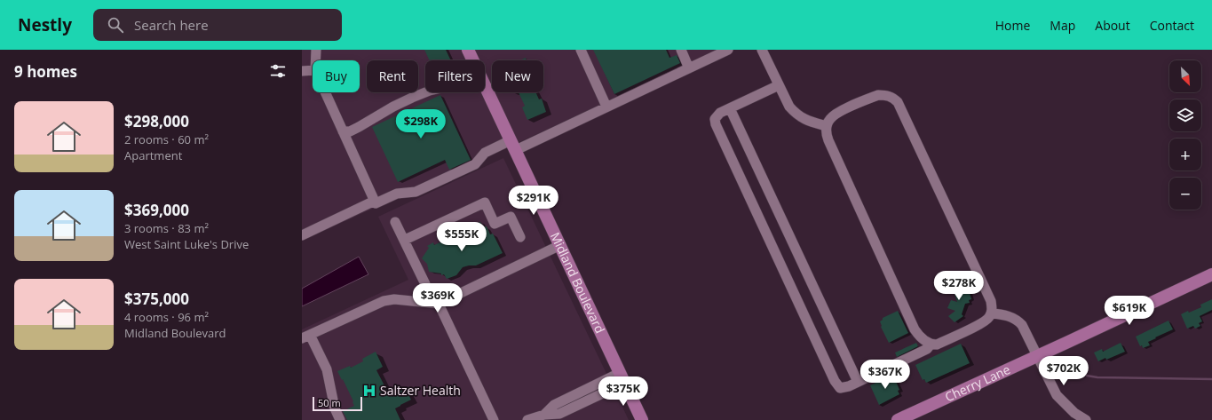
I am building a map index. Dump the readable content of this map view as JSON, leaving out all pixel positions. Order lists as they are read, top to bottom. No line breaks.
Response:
{"streets":{"main road":["Midland Boulevard","Cherry Lane"]},"places":{"hospital":["Saltzer Health"]},"scale_bar":"50 m","north":"bottom right","page":{"header":"Nestly","search":"Search here","nav":["Home","Map","About","Contact"],"heading":"9 homes","map_buttons":["+","−"],"chip":["Buy","Rent","Filters","New"],"list":[{"name":"$298,000","note":"2 rooms · 60 m² · Apartment"},{"name":"$369,000","note":"3 rooms · 83 m² · West Saint Luke's Drive"},{"name":"$375,000","note":"4 rooms · 96 m² · Midland Boulevard"}],"price":["$298K","$291K","$555K","$278K","$369K","$619K","$702K","$367K","$375K"],"scale":"50 m"}}
